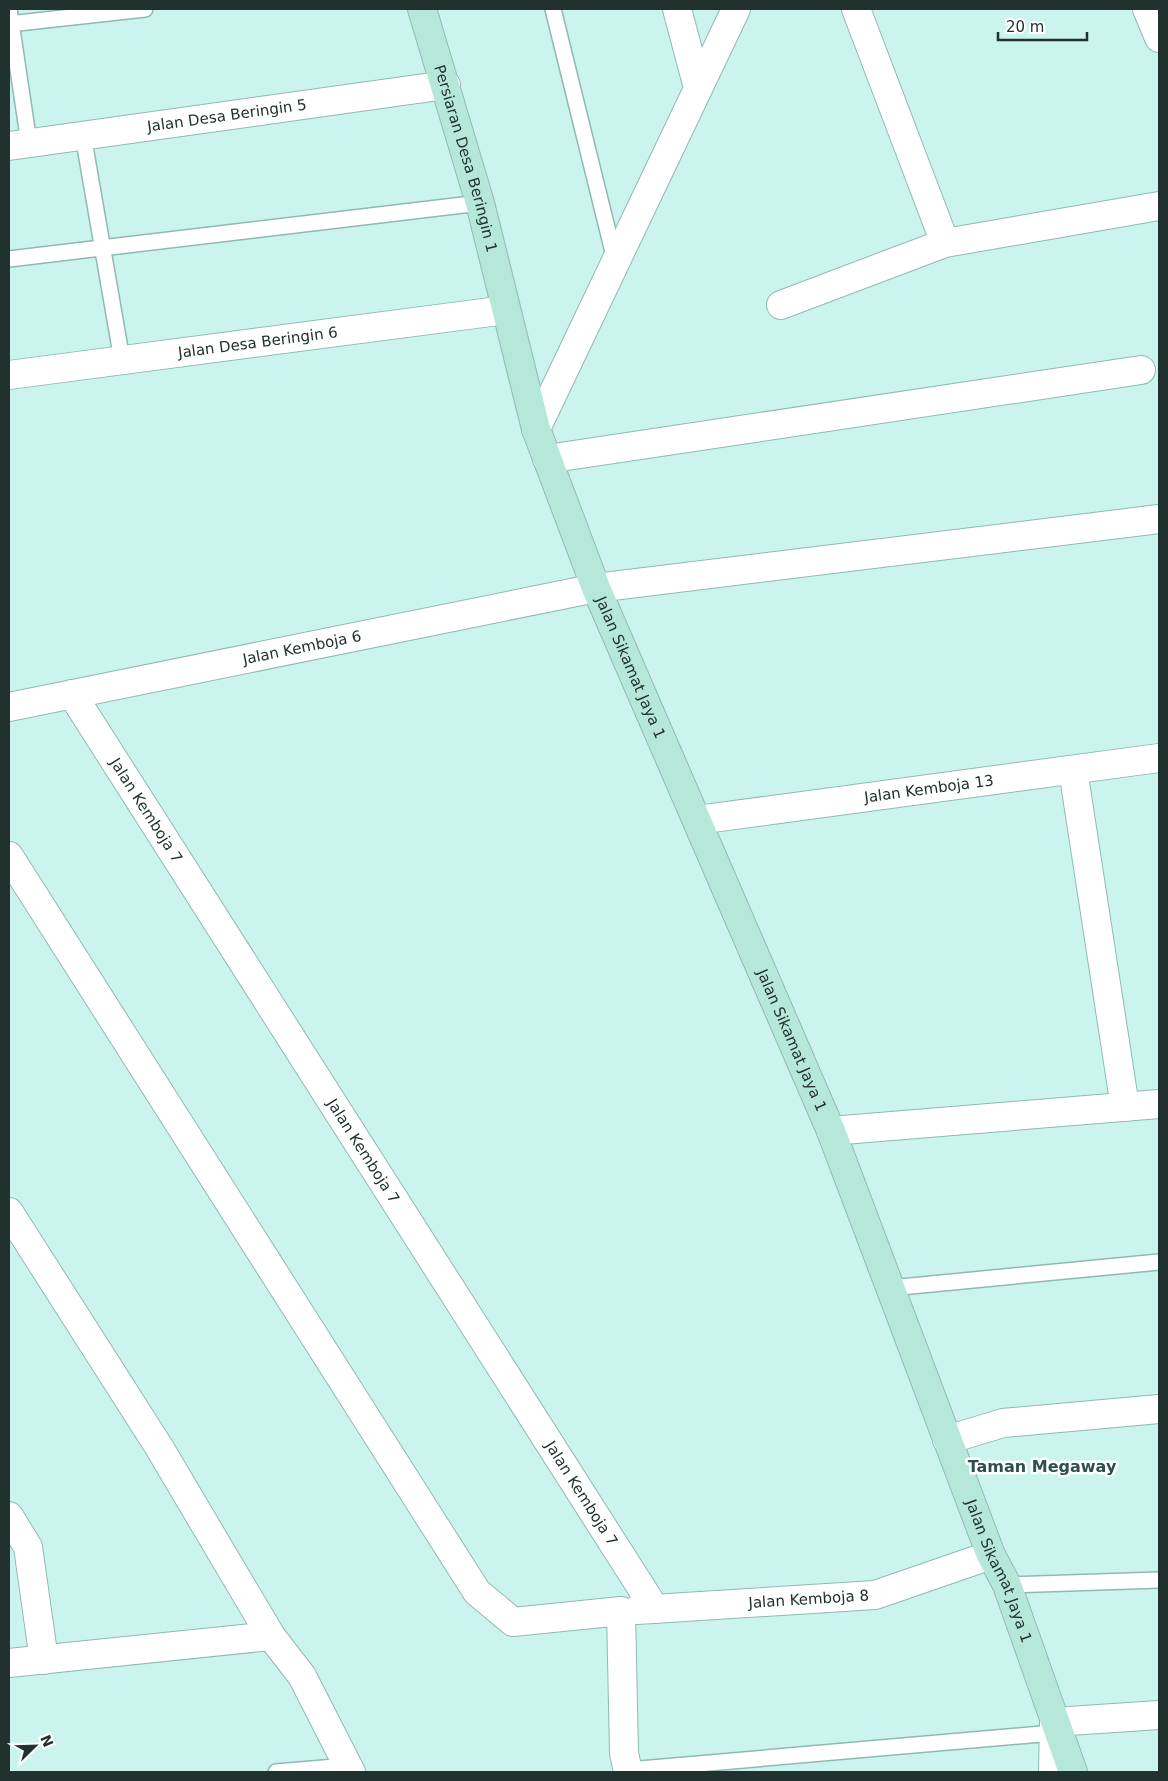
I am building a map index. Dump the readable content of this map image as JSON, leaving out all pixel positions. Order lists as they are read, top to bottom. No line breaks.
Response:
{"streets":{"main road":["Persiaran Desa Beringin 1","Jalan Sikamat Jaya 1"],"street":["Jalan Desa Beringin 5","Jalan Desa Beringin 6","Jalan Kemboja 6","Jalan Kemboja 13","Jalan Kemboja 7","Jalan Kemboja 8"]},"crossings":[["Jalan Desa Beringin 5","Persiaran Desa Beringin 1"],["Persiaran Desa Beringin 1","Jalan Desa Beringin 6"],["Persiaran Desa Beringin 1","Jalan Sikamat Jaya 1"],["Jalan Desa Beringin 6","Jalan Sikamat Jaya 1"],["Jalan Kemboja 6","Jalan Sikamat Jaya 1"],["Jalan Kemboja 6","Jalan Kemboja 7"],["Jalan Sikamat Jaya 1","Jalan Kemboja 13"],["Jalan Sikamat Jaya 1","Jalan Kemboja 8"],["Jalan Kemboja 7","Jalan Kemboja 8"]],"districts":["Taman Megaway"],"scale_bar":"20 m","north":"top right"}
